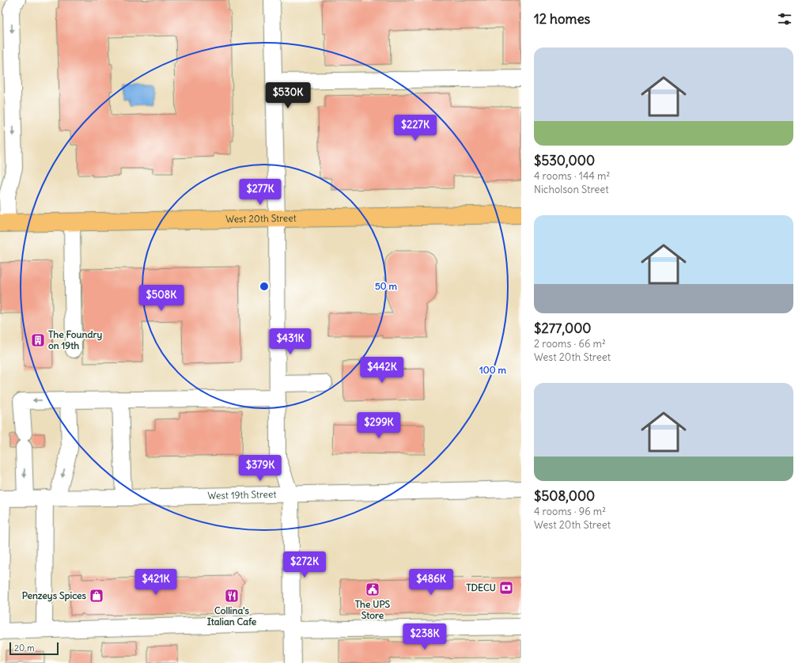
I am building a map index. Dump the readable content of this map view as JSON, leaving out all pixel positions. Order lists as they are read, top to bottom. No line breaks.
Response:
{"streets":{"main road":["West 20th Street"],"street":["West 19th Street"]},"places":{"building":["The Foundry on 19th"],"bank":["TDECU"],"public building":["The UPS Store"],"shop":["Penzeys Spices"],"restaurant":["Collina's Italian Cafe"]},"scale_bar":"20 m","page":{"heading":"12 homes","list":[{"name":"$530,000","note":"4 rooms · 144 m² · Nicholson Street"},{"name":"$277,000","note":"2 rooms · 66 m² · West 20th Street"},{"name":"$508,000","note":"4 rooms · 96 m² · West 20th Street"}],"price":["$530K","$227K","$277K","$508K","$431K","$442K","$299K","$379K","$272K","$421K","$486K","$238K"],"scale":"20 m"},"rings":["50 m","100 m"]}
